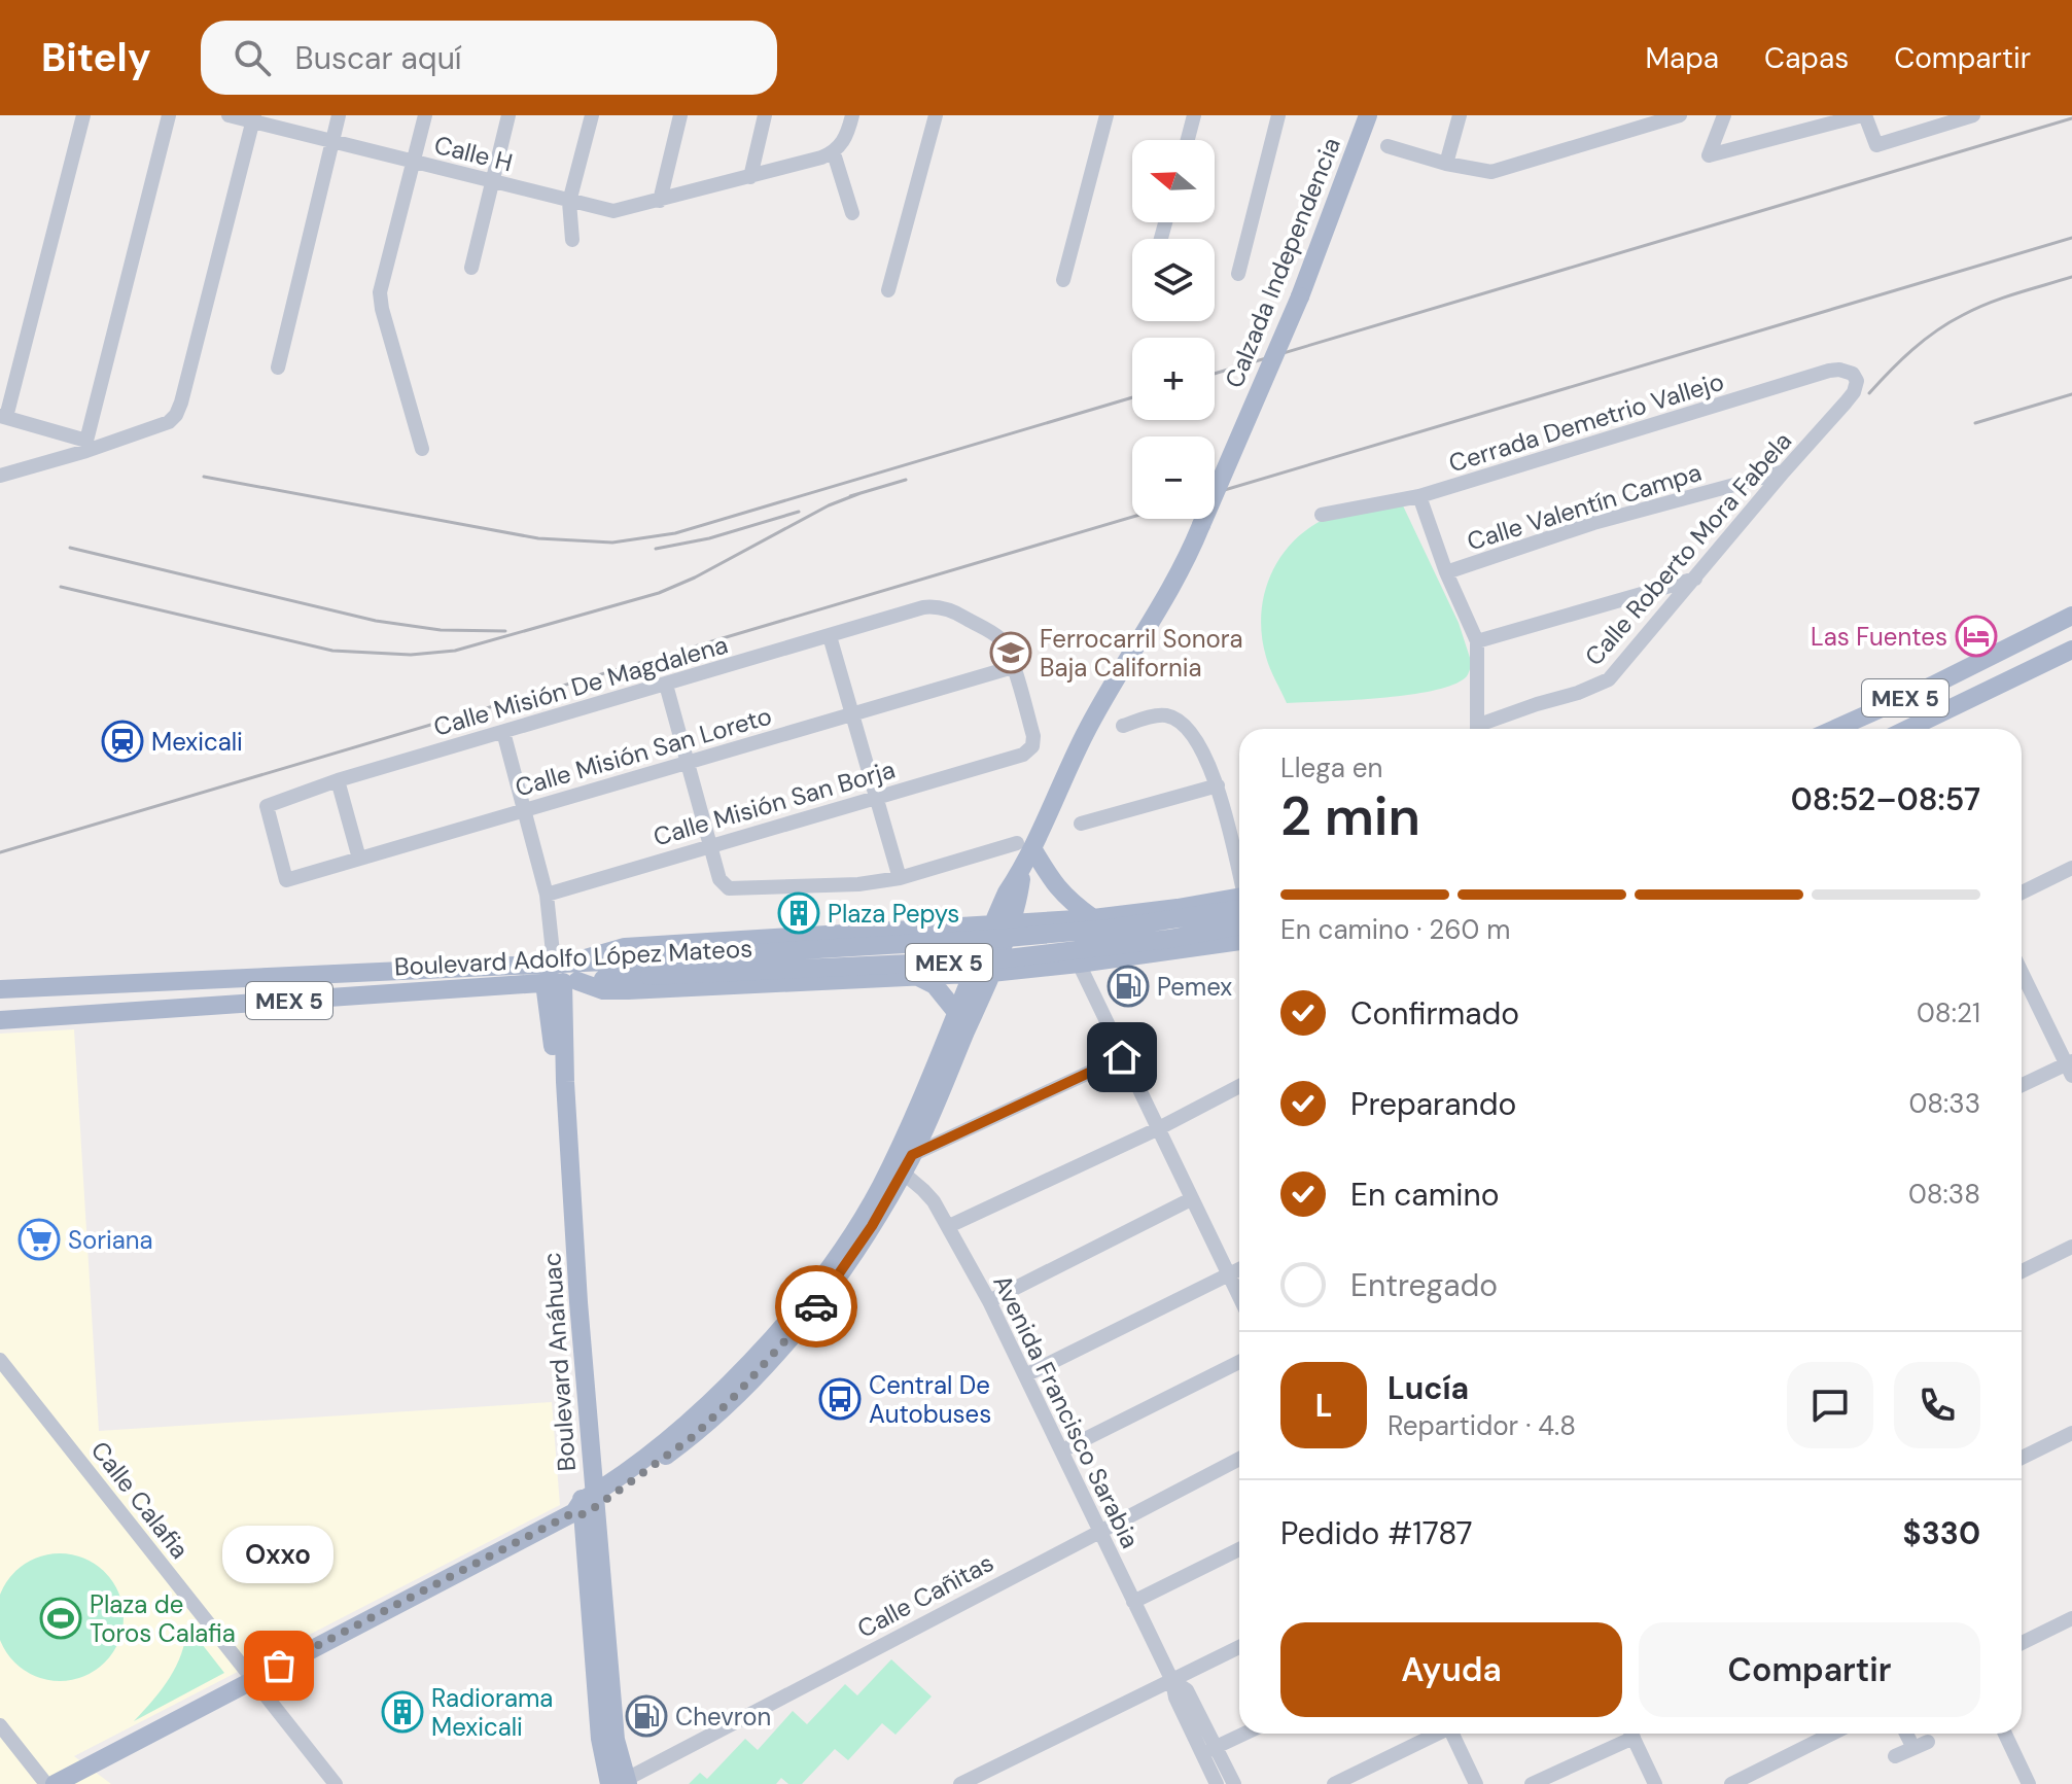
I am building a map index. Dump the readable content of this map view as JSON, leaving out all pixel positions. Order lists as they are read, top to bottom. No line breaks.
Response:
{"streets":{"main road":["Calzada Independencia","MEX 5","Boulevard Adolfo López Mateos","Boulevard Anáhuac"],"street":["Calle H","Cerrada Demetrio Vallejo","Calle Valentín Campa","Calle Roberto Mora Fabela","Calle Misión De Magdalena","Calle Misión San Loreto","Calle Misión San Borja","Avenida Francisco Sarabia","Calle Calafia","Calle Cañitas"]},"crossings":[["Calzada Independencia","Boulevard Anáhuac"],["Calzada Independencia","Avenida Francisco Sarabia"],["Calzada Independencia","Calle Calafia"],["Cerrada Demetrio Vallejo","Calle Roberto Mora Fabela"],["Calle Valentín Campa","Calle Roberto Mora Fabela"],["Calle Misión De Magdalena","Calle Misión San Loreto"],["Calle Misión De Magdalena","Calle Misión San Borja"],["Boulevard Adolfo López Mateos","Boulevard Anáhuac"],["Boulevard Anáhuac","Calle Cañitas"],["Avenida Francisco Sarabia","Calle Cañitas"]],"places":{"hotel":["Las Fuentes"],"school or university":["Ferrocarril Sonora Baja California"],"station":["Mexicali"],"building":["Plaza Pepys","Radiorama Mexicali"],"fuel station":["Pemex","Chevron"],"supermarket":["Soriana"],"bus stop":["Central De Autobuses"],"sports":["Plaza de Toros Calafia"],"other":["Oxxo"]},"north":"left","page":{"header":"Bitely","search":"Buscar aquí","nav":["Mapa","Capas","Compartir"],"map_buttons":["+","−"],"heading":["2 min","Llega en","08:52–08:57"],"panel":["Lucía","Repartidor · 4.8","Pedido #1787","$330"],"bar":"En camino · 260 m","list":[["Confirmado","08:21"],["Preparando","08:33"],["En camino","08:38"],"Entregado"],"round":"L","bubble":"Oxxo","buttons":["Ayuda","Compartir"]}}
